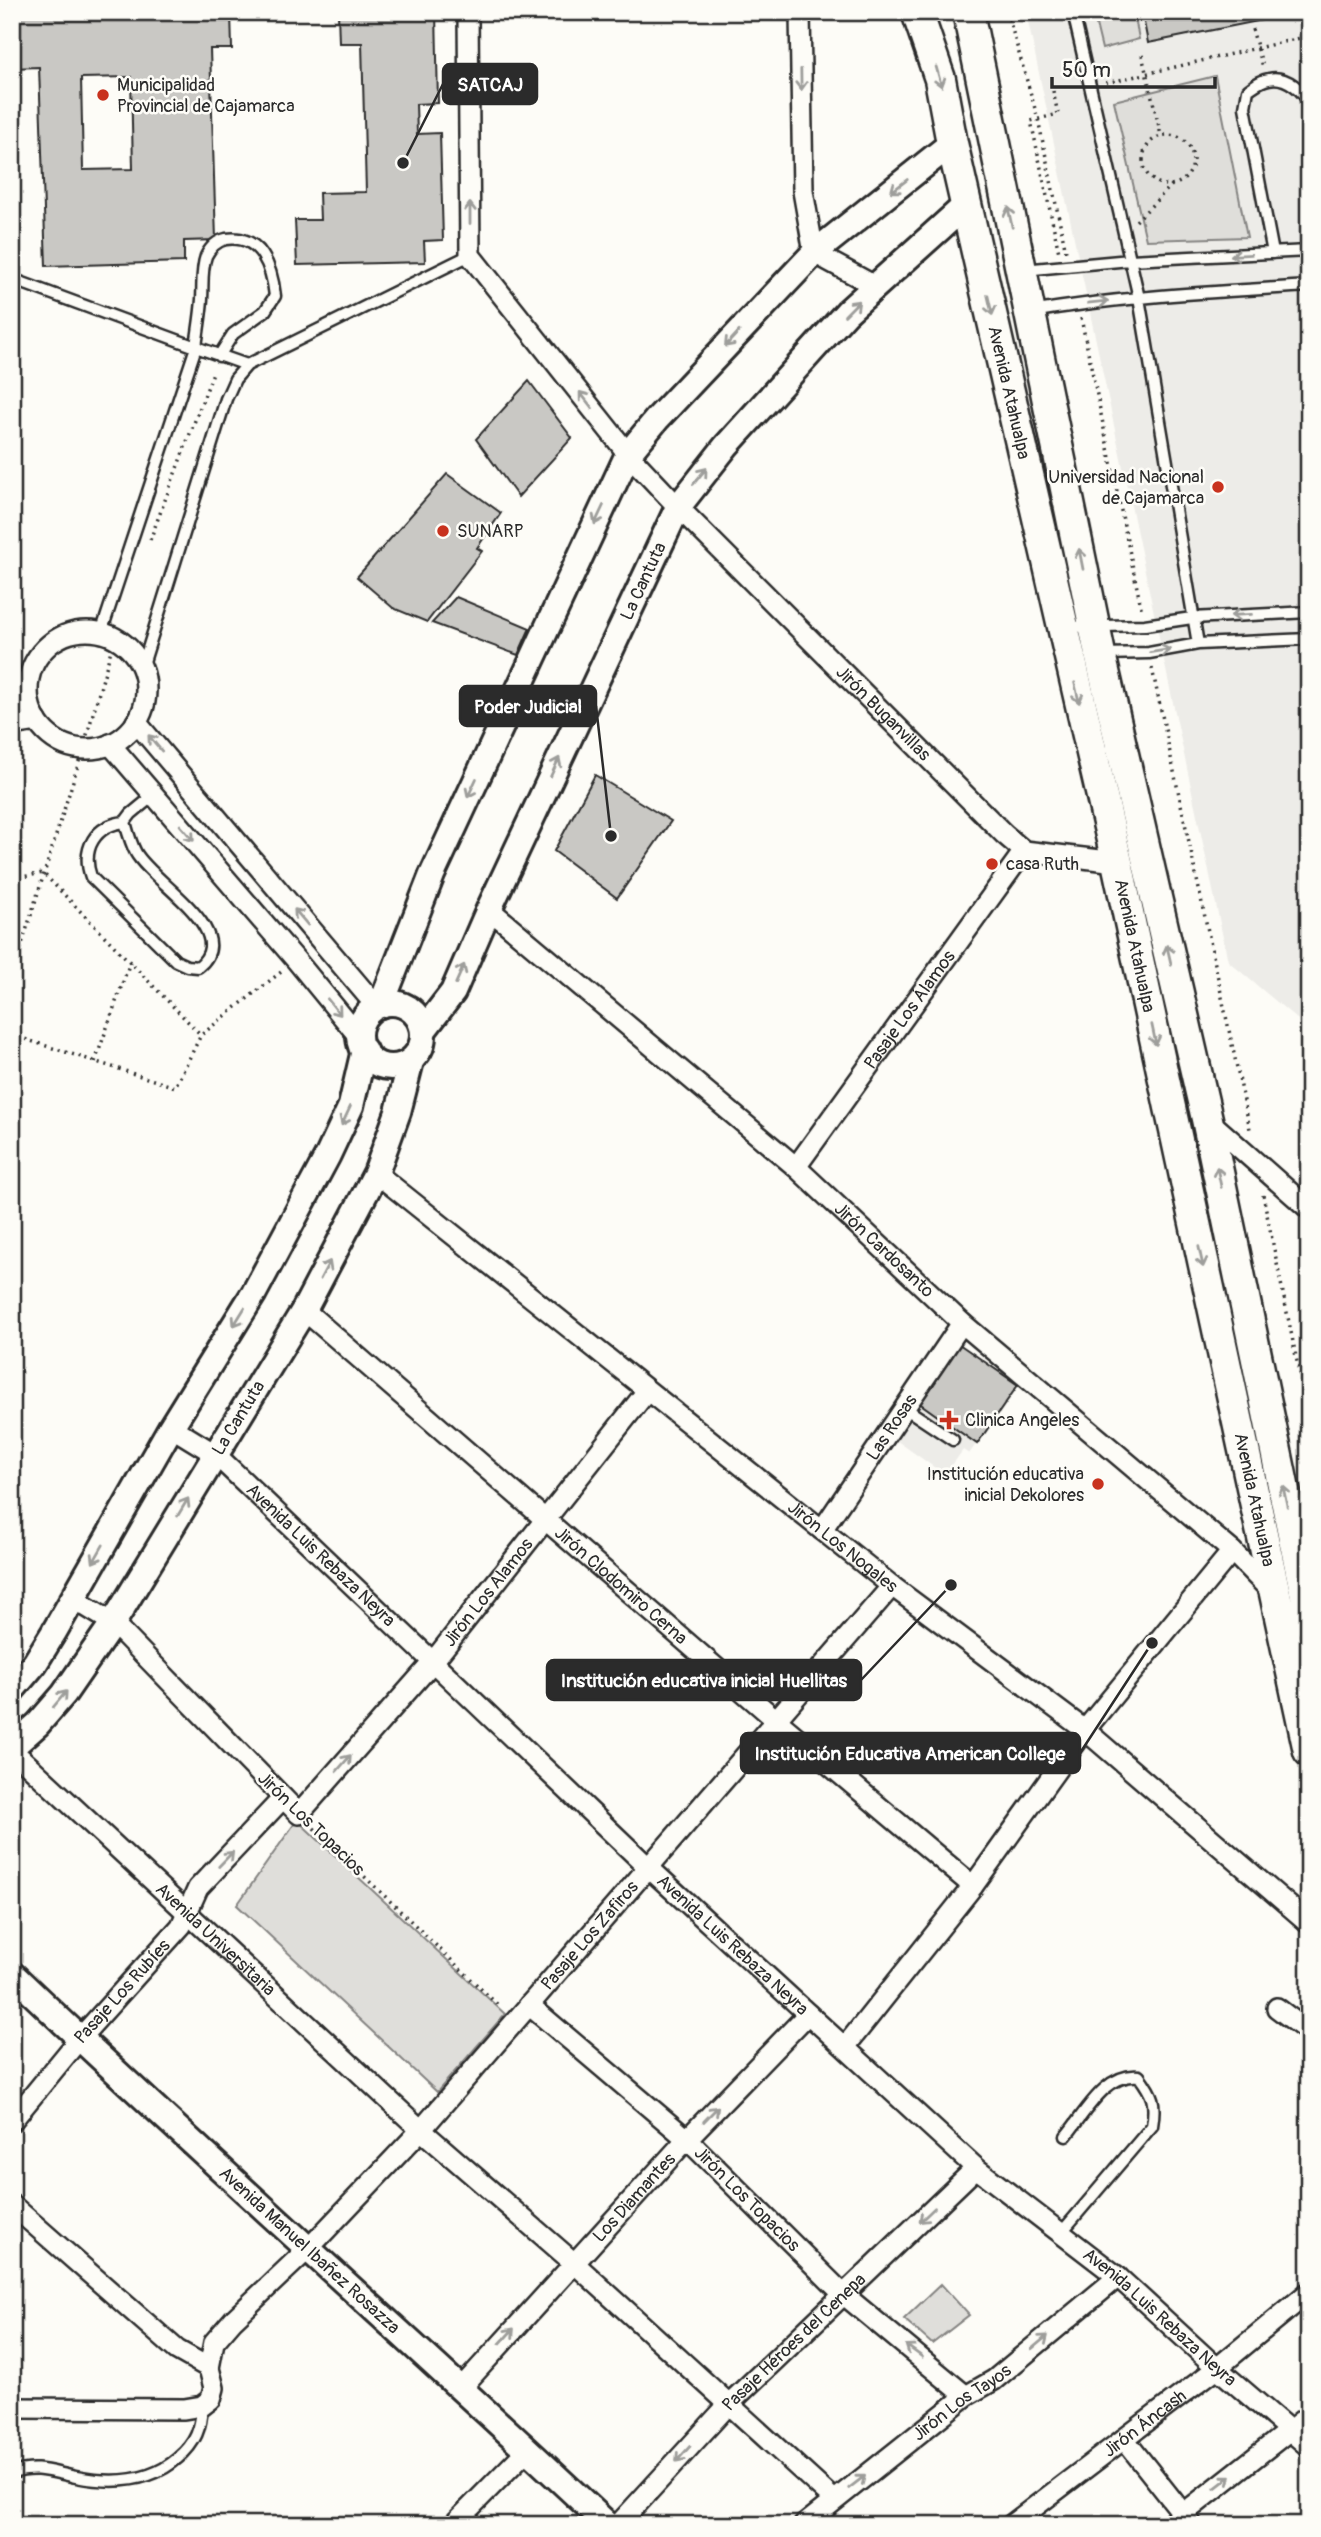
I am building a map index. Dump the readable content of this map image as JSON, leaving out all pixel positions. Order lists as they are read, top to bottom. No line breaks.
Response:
{"streets":{"main road":["Avenida Atahualpa"],"street":["La Cantuta","Jirón Buganvillas","Pasaje Los Álamos","Jirón Cardosanto","Las Rosas","Jirón Los Nogales","Avenida Luis Rebaza Neyra","Jirón Clodomiro Cerna","Jirón Los Alamos","Jirón Los Topacios","Pasaje Los Zafiros","Avenida Universitaria","Pasaje Los Rubíes","Los Diamantes","Avenida Manuel Ibañez Rosazza","Pasaje Héroes del Cenepa","Jirón Los Tayos","Jirón Áncash"]},"crossings":[["Avenida Atahualpa","La Cantuta"],["Avenida Atahualpa","Jirón Cardosanto"],["La Cantuta","Jirón Buganvillas"],["La Cantuta","Jirón Cardosanto"],["La Cantuta","Jirón Los Nogales"],["La Cantuta","Avenida Luis Rebaza Neyra"],["La Cantuta","Jirón Clodomiro Cerna"],["La Cantuta","Jirón Los Topacios"],["La Cantuta","Avenida Universitaria"],["Jirón Buganvillas","Pasaje Los Álamos"],["Pasaje Los Álamos","Jirón Cardosanto"],["Jirón Cardosanto","Las Rosas"],["Las Rosas","Jirón Los Nogales"],["Jirón Los Nogales","Jirón Los Alamos"],["Jirón Los Nogales","Pasaje Los Zafiros"],["Avenida Luis Rebaza Neyra","Jirón Los Alamos"],["Avenida Luis Rebaza Neyra","Pasaje Los Zafiros"],["Avenida Luis Rebaza Neyra","Los Diamantes"],["Avenida Luis Rebaza Neyra","Pasaje Héroes del Cenepa"],["Avenida Luis Rebaza Neyra","Jirón Los Tayos"],["Avenida Luis Rebaza Neyra","Jirón Áncash"],["Jirón Clodomiro Cerna","Jirón Los Alamos"],["Jirón Clodomiro Cerna","Pasaje Los Zafiros"],["Jirón Los Alamos","Jirón Los Topacios"],["Jirón Los Topacios","Pasaje Los Zafiros"],["Jirón Los Topacios","Pasaje Los Rubíes"],["Jirón Los Topacios","Los Diamantes"],["Jirón Los Topacios","Pasaje Héroes del Cenepa"],["Jirón Los Topacios","Jirón Los Tayos"],["Pasaje Los Zafiros","Avenida Universitaria"],["Pasaje Los Zafiros","Avenida Manuel Ibañez Rosazza"],["Avenida Universitaria","Pasaje Los Rubíes"],["Avenida Universitaria","Los Diamantes"],["Avenida Universitaria","Pasaje Héroes del Cenepa"],["Avenida Universitaria","Jirón Los Tayos"],["Pasaje Los Rubíes","Avenida Manuel Ibañez Rosazza"],["Los Diamantes","Avenida Manuel Ibañez Rosazza"]],"one_way":["Jirón Los Alamos","Pasaje Los Rubíes","Los Diamantes","Pasaje Héroes del Cenepa","Jirón Los Tayos"],"places":{"other":["Municipalidad Provincial de Cajamarca","SATCAJ","Universidad Nacional de Cajamarca","SUNARP","Poder Judicial","casa Ruth","Institución educativa inicial Dekolores","Institución educativa inicial Huellitas","Institución Educativa American College"],"health":["Clinica Angeles"]},"scale_bar":"50 m"}
